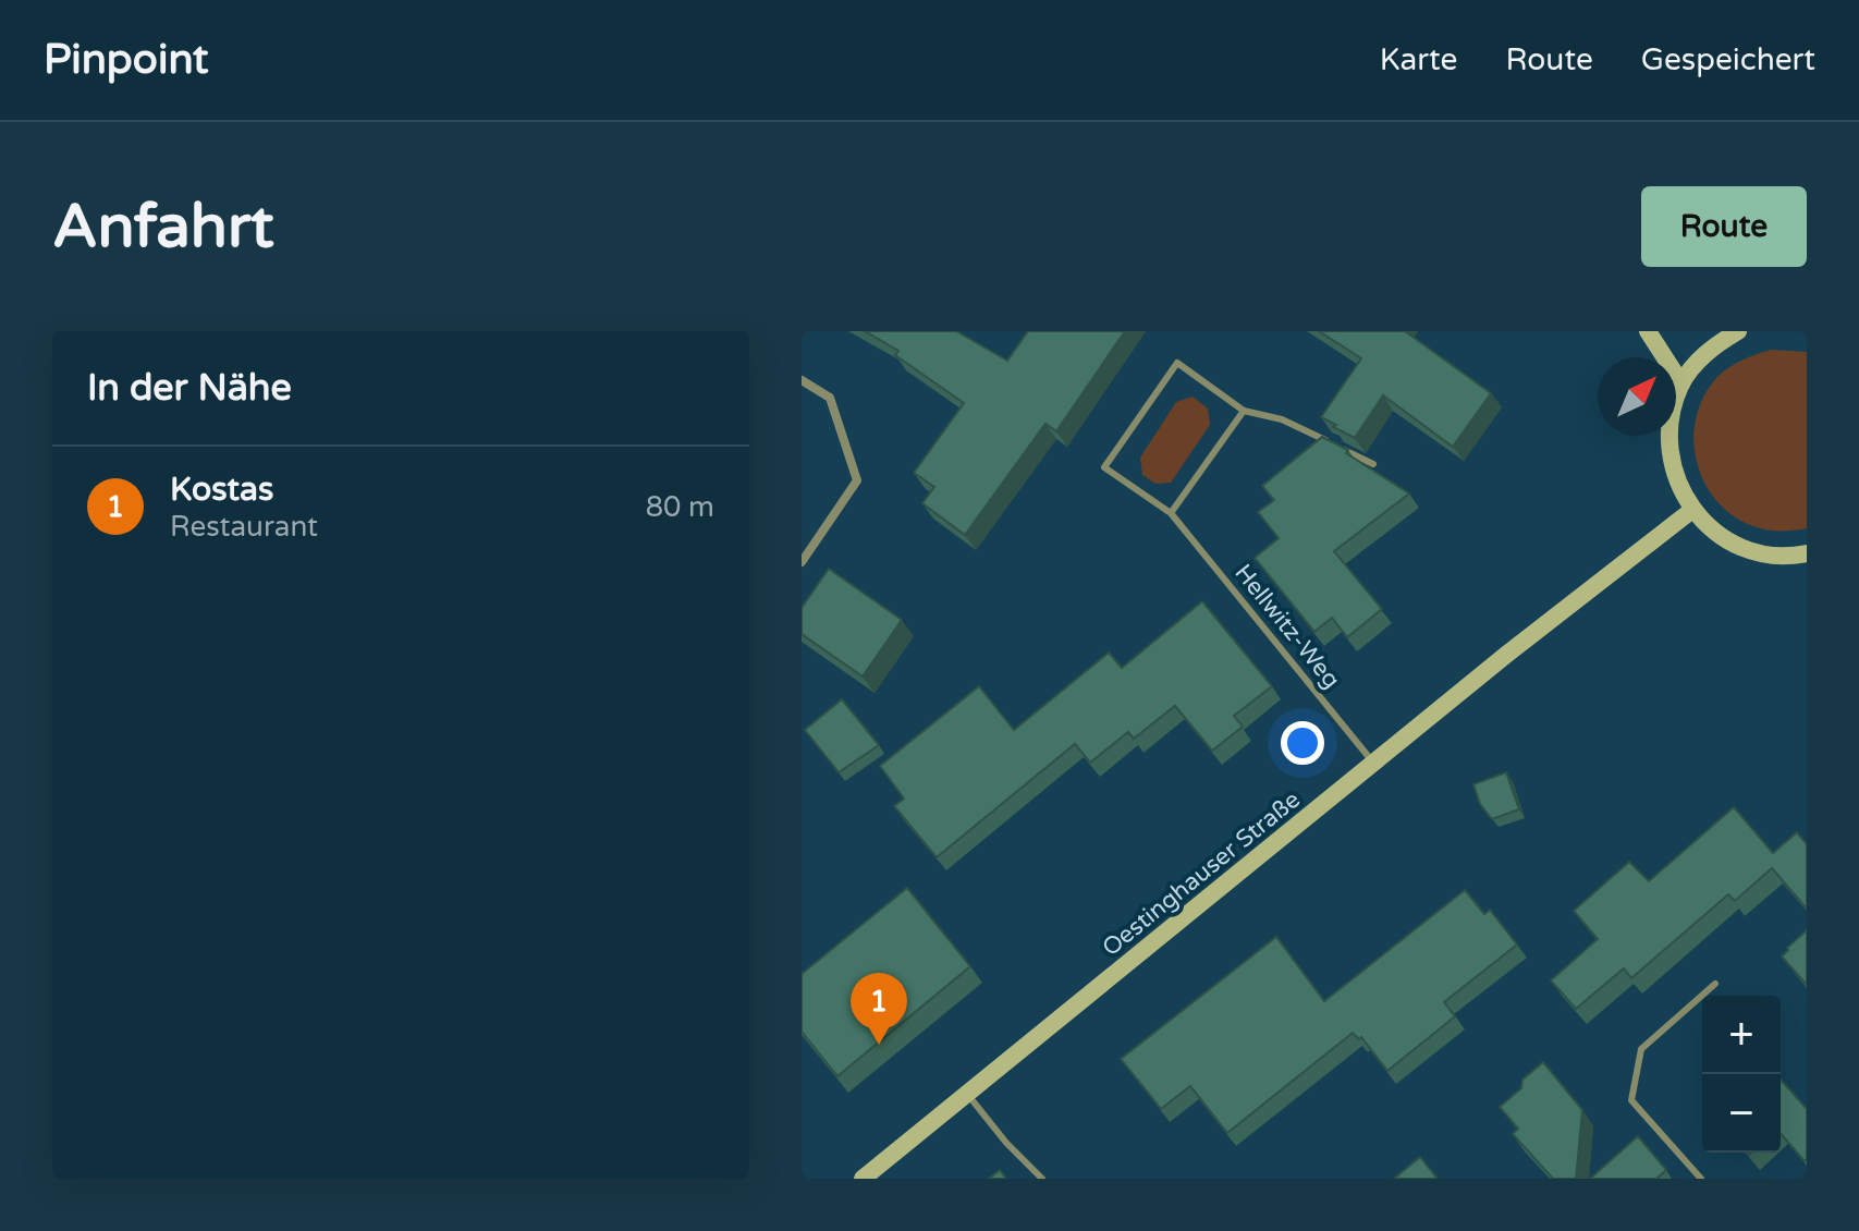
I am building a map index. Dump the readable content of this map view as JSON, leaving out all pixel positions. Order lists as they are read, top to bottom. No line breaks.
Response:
{"streets":{"street":["Oestinghauser Straße"],"lane":["Hellwitz-Weg"]},"crossings":[["Hellwitz-Weg","Oestinghauser Straße"]],"north":"top right","page":{"header":"Pinpoint","nav":["Karte","Route","Gespeichert"],"buttons":"Route","title":"Anfahrt","heading":"In der Nähe","list":[{"mark":"1","name":"Kostas","note":"Restaurant","value":"80 m"}],"pins":"1","map_buttons":["+","−"]}}
